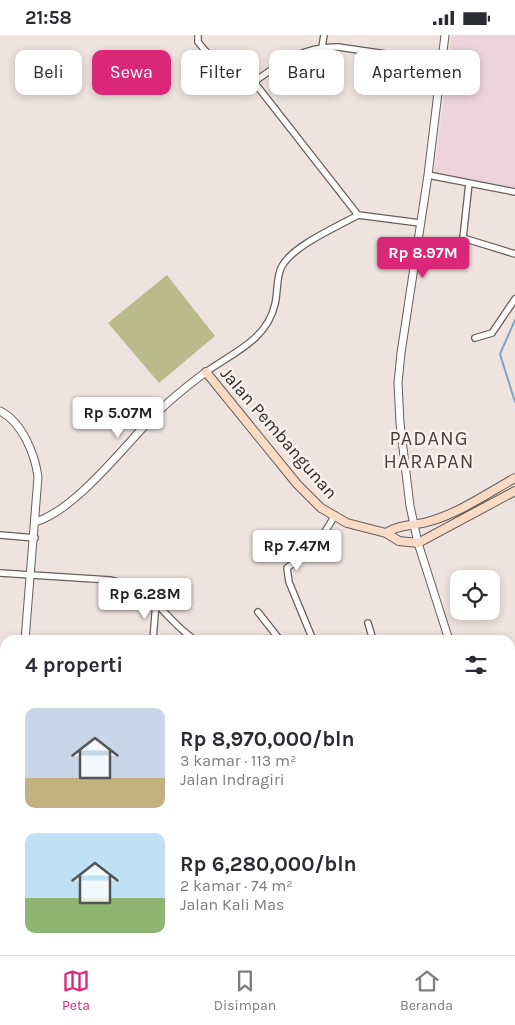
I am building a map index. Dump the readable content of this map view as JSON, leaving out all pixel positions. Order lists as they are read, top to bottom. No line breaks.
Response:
{"streets":{"main road":["Jalan Pembangunan"]},"districts":["PADANG HARAPAN"],"page":{"status":"21:58","chip":["Beli","Sewa","Filter","Baru","Apartemen"],"price":["Rp 8.97M","Rp 5.07M","Rp 7.47M","Rp 6.28M"],"heading":"4 properti","list":[{"name":"Rp 8,970,000/bln","note":"3 kamar · 113 m² · Jalan Indragiri"},{"name":"Rp 6,280,000/bln","note":"2 kamar · 74 m² · Jalan Kali Mas"}],"tabs":["Peta","Disimpan","Beranda"]}}
